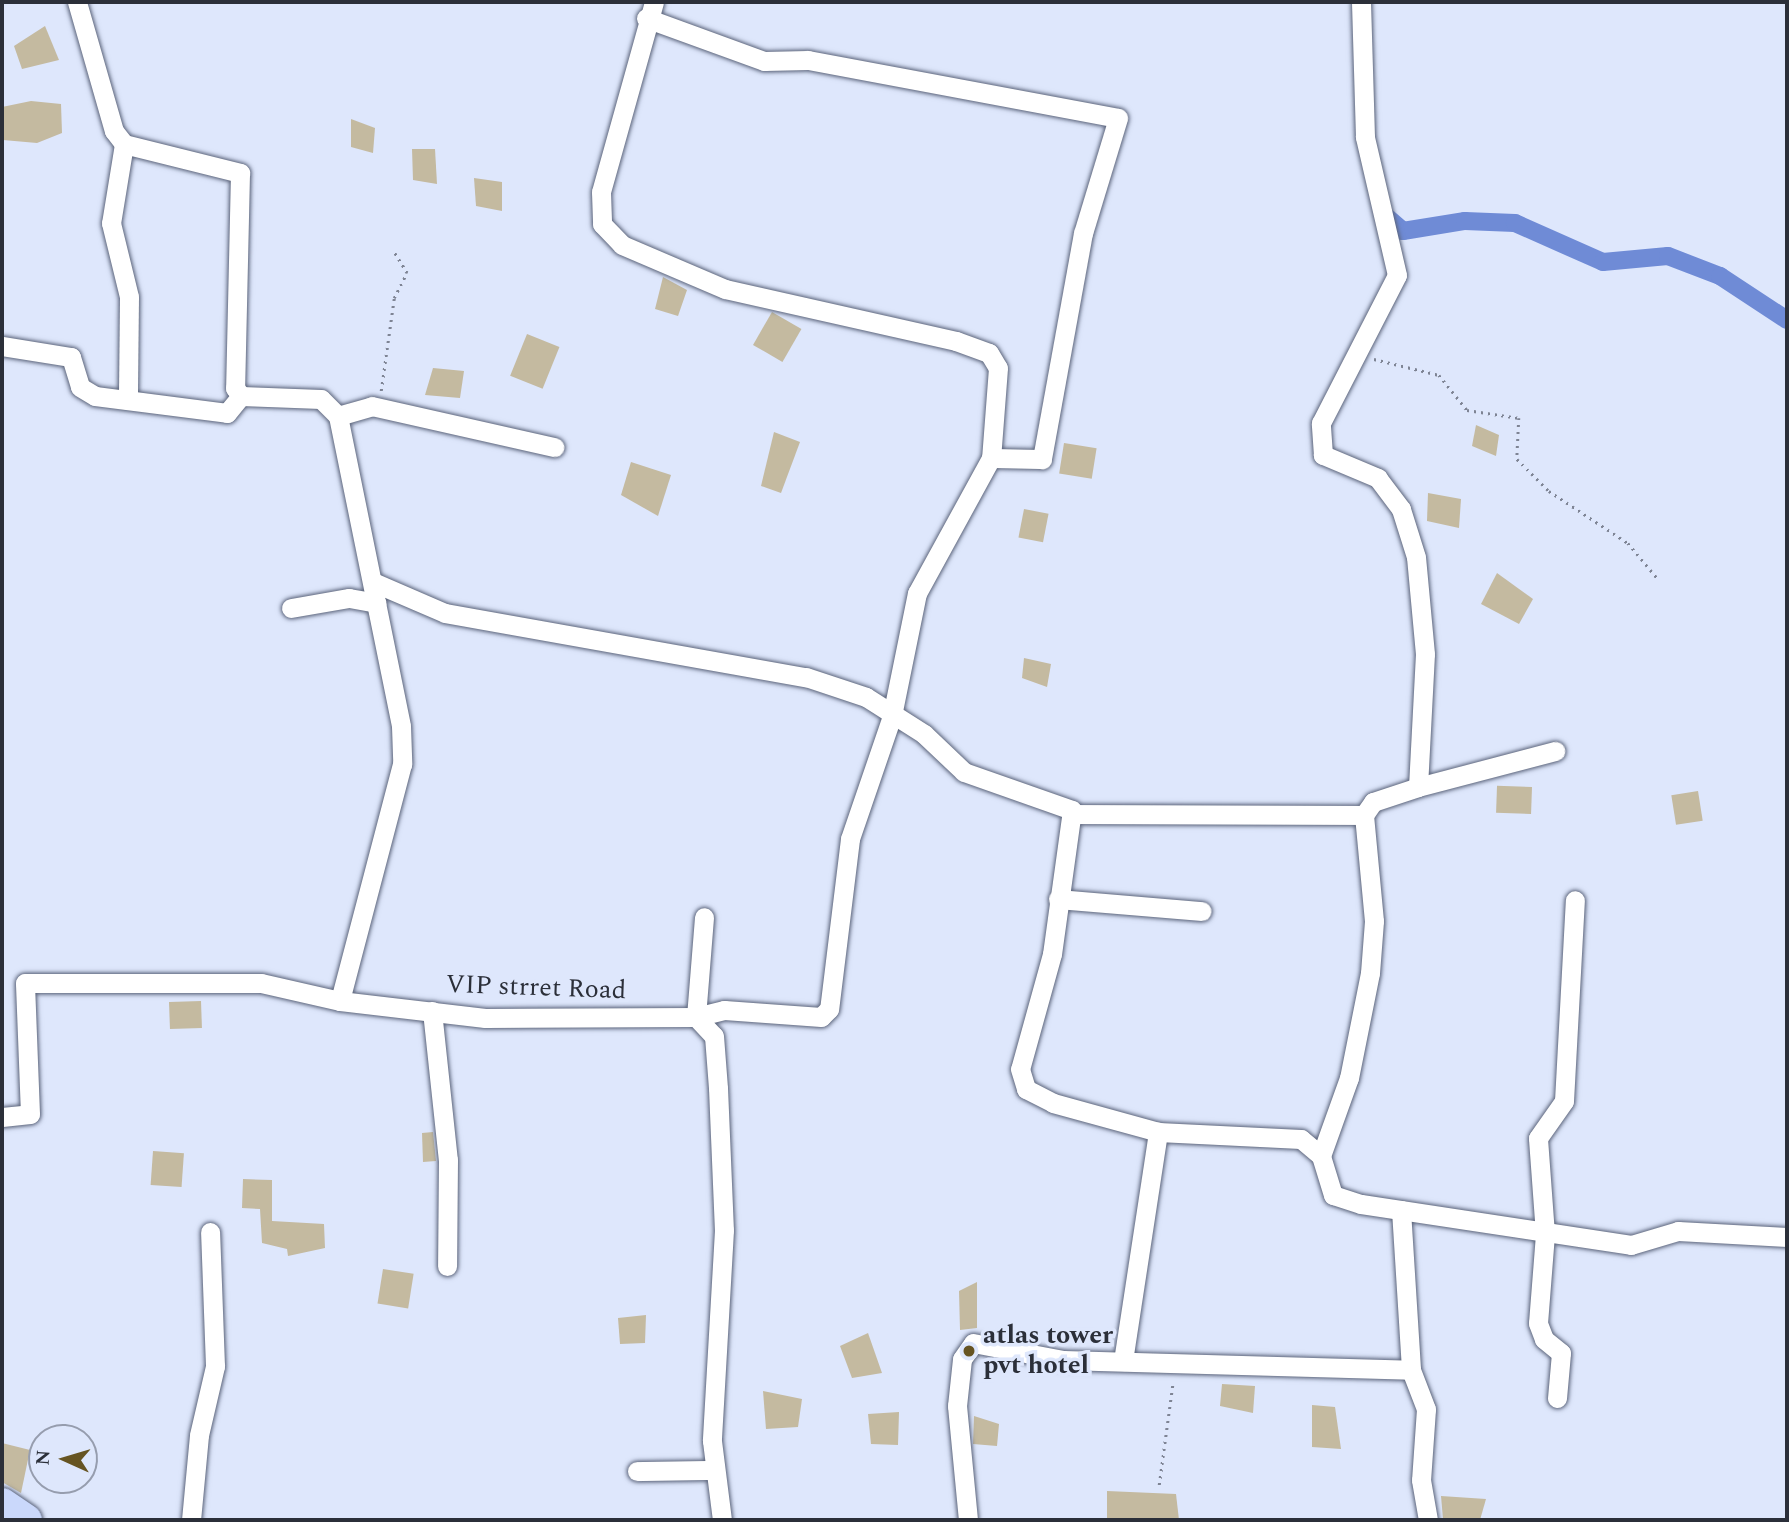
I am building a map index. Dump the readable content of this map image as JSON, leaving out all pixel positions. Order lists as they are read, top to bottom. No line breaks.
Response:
{"streets":{"street":["VIP strret Road"]},"places":["atlas tower pvt hotel"],"north":"left"}
